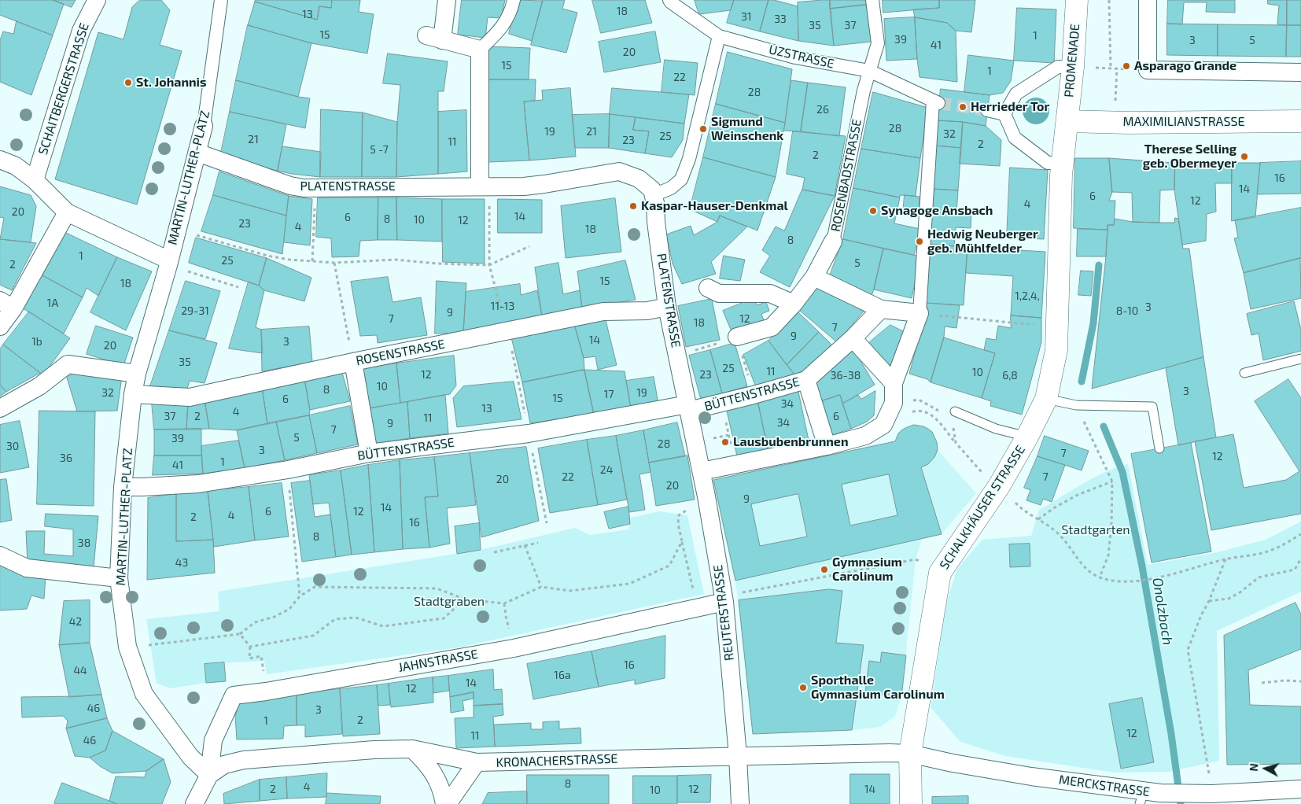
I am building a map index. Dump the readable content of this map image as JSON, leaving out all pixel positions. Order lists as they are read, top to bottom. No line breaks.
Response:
{"streets":{"street":["UZSTRASSE","PROMENADE","SCHAITBERGERSTRASSE","MAXIMILIANSTRASSE","ROSENBADSTRASSE","MARTIN-LUTHER-PLATZ","PLATENSTRASSE","ROSENSTRASSE","BÜTTENSTRASSE","SCHALKHÄUSER STRASSE","REUTERSTRASSE","JAHNSTRASSE","KRONACHERSTRASSE","MERCKSTRASSE"]},"crossings":[["UZSTRASSE","ROSENBADSTRASSE"],["PROMENADE","MAXIMILIANSTRASSE"],["PROMENADE","SCHALKHÄUSER STRASSE"],["MAXIMILIANSTRASSE","SCHALKHÄUSER STRASSE"],["MARTIN-LUTHER-PLATZ","PLATENSTRASSE"],["MARTIN-LUTHER-PLATZ","ROSENSTRASSE"],["MARTIN-LUTHER-PLATZ","BÜTTENSTRASSE"],["MARTIN-LUTHER-PLATZ","JAHNSTRASSE"],["MARTIN-LUTHER-PLATZ","KRONACHERSTRASSE"],["PLATENSTRASSE","ROSENSTRASSE"],["PLATENSTRASSE","BÜTTENSTRASSE"],["PLATENSTRASSE","REUTERSTRASSE"],["BÜTTENSTRASSE","REUTERSTRASSE"],["SCHALKHÄUSER STRASSE","KRONACHERSTRASSE"],["SCHALKHÄUSER STRASSE","MERCKSTRASSE"],["REUTERSTRASSE","JAHNSTRASSE"],["REUTERSTRASSE","KRONACHERSTRASSE"],["JAHNSTRASSE","KRONACHERSTRASSE"],["KRONACHERSTRASSE","MERCKSTRASSE"]],"water":["Onolzbach"],"parks":["Stadtgarten","Stadtgraben"],"places":["Asparago Grande","St. Johannis","Herrieder Tor","Sigmund Weinschenk","Therese Selling geb. Obermeyer","Kaspar-Hauser-Denkmal","Synagoge Ansbach","Hedwig Neuberger geb. Mühlfelder","Lausbubenbrunnen","Gymnasium Carolinum","Sporthalle Gymnasium Carolinum"],"house_numbers":["18","13","31","33","35","37","15","1","39","3","5","41","20","15","1","22","28","26","28","19","21","32","25","21","23","11","2","5 -7","2","16","14","6","12","4","20","14","6","8","10","12","23","4","18","8","1","25","5","2","15","18","1,2,4,","1A","11-13","3","29-31","8-10","9","7","12","18","7","9","14","1b","3","20","35","25","11","10","12","23","36-38","6,8","10","8","3","32","19","17","15","6","34","13","4","37","2","6","11","34","9","7","5","39","28","30","3","7","12","36","1","41","24","22","7","20","20","9","14","6","12","4","2","16","8","38","43","42","16","44","16a","14","12","46","3","2","1","12","11","46","8","4","2","12","14","10"],"north":"left"}
